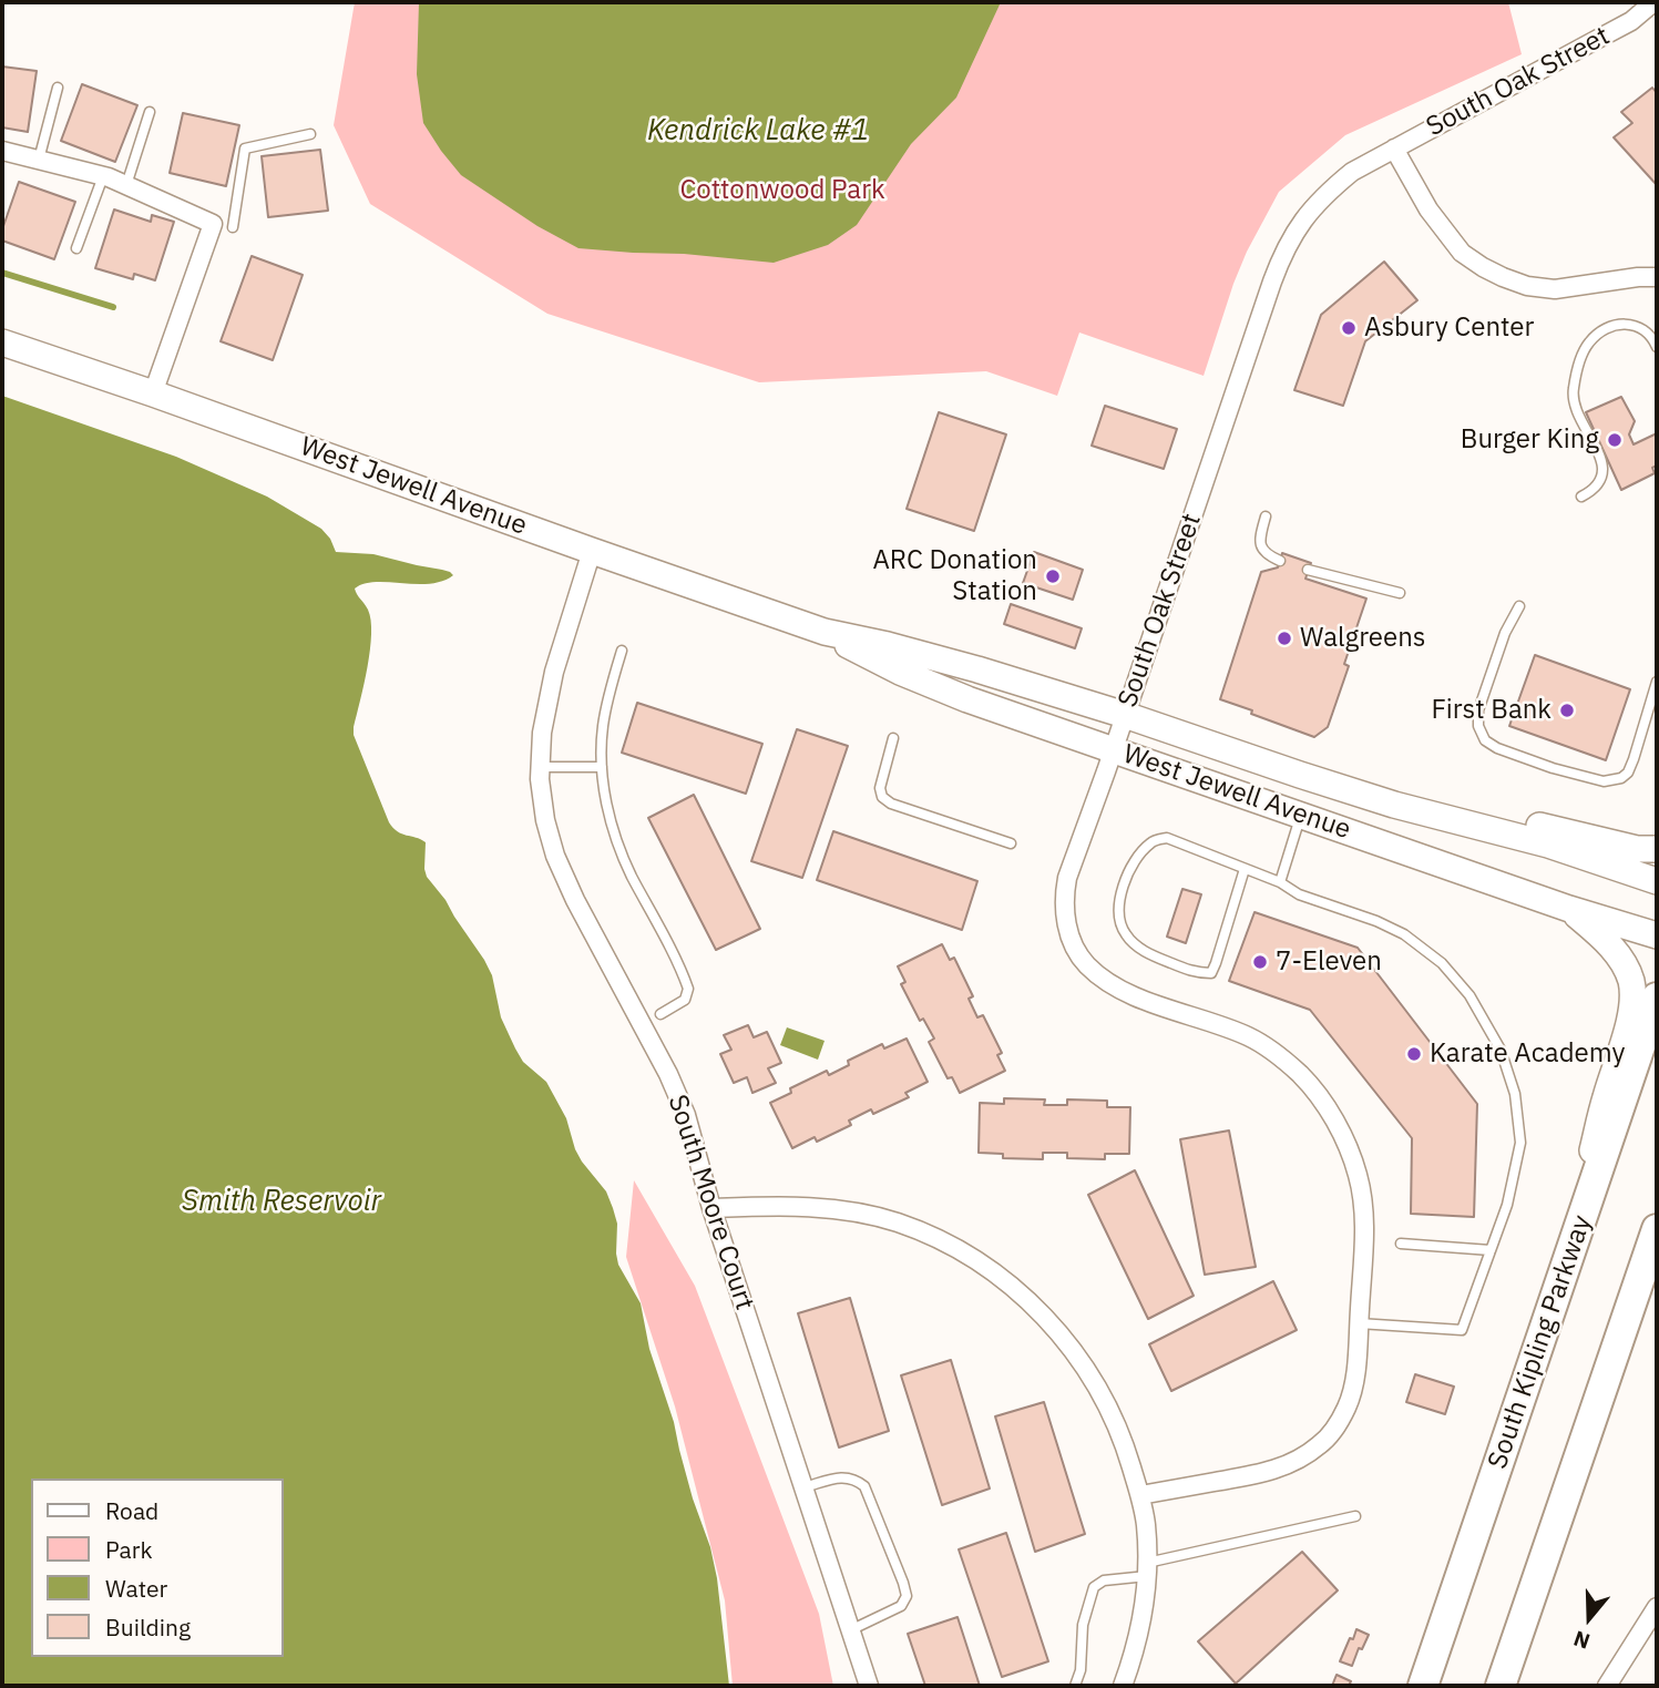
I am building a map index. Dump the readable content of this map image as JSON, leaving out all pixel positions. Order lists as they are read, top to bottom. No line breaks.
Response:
{"streets":{"main road":["West Jewell Avenue","South Kipling Parkway"],"street":["South Oak Street","South Moore Court"]},"crossings":[["South Oak Street","West Jewell Avenue"],["West Jewell Avenue","South Moore Court"]],"water":["Kendrick Lake #1","Smith Reservoir"],"parks":["Cottonwood Park"],"places":["Asbury Center","Burger King","ARC Donation Station","Walgreens","First Bank","7-Eleven","Karate Academy"],"legend":["Road","Park","Water","Building"],"north":"bottom"}
